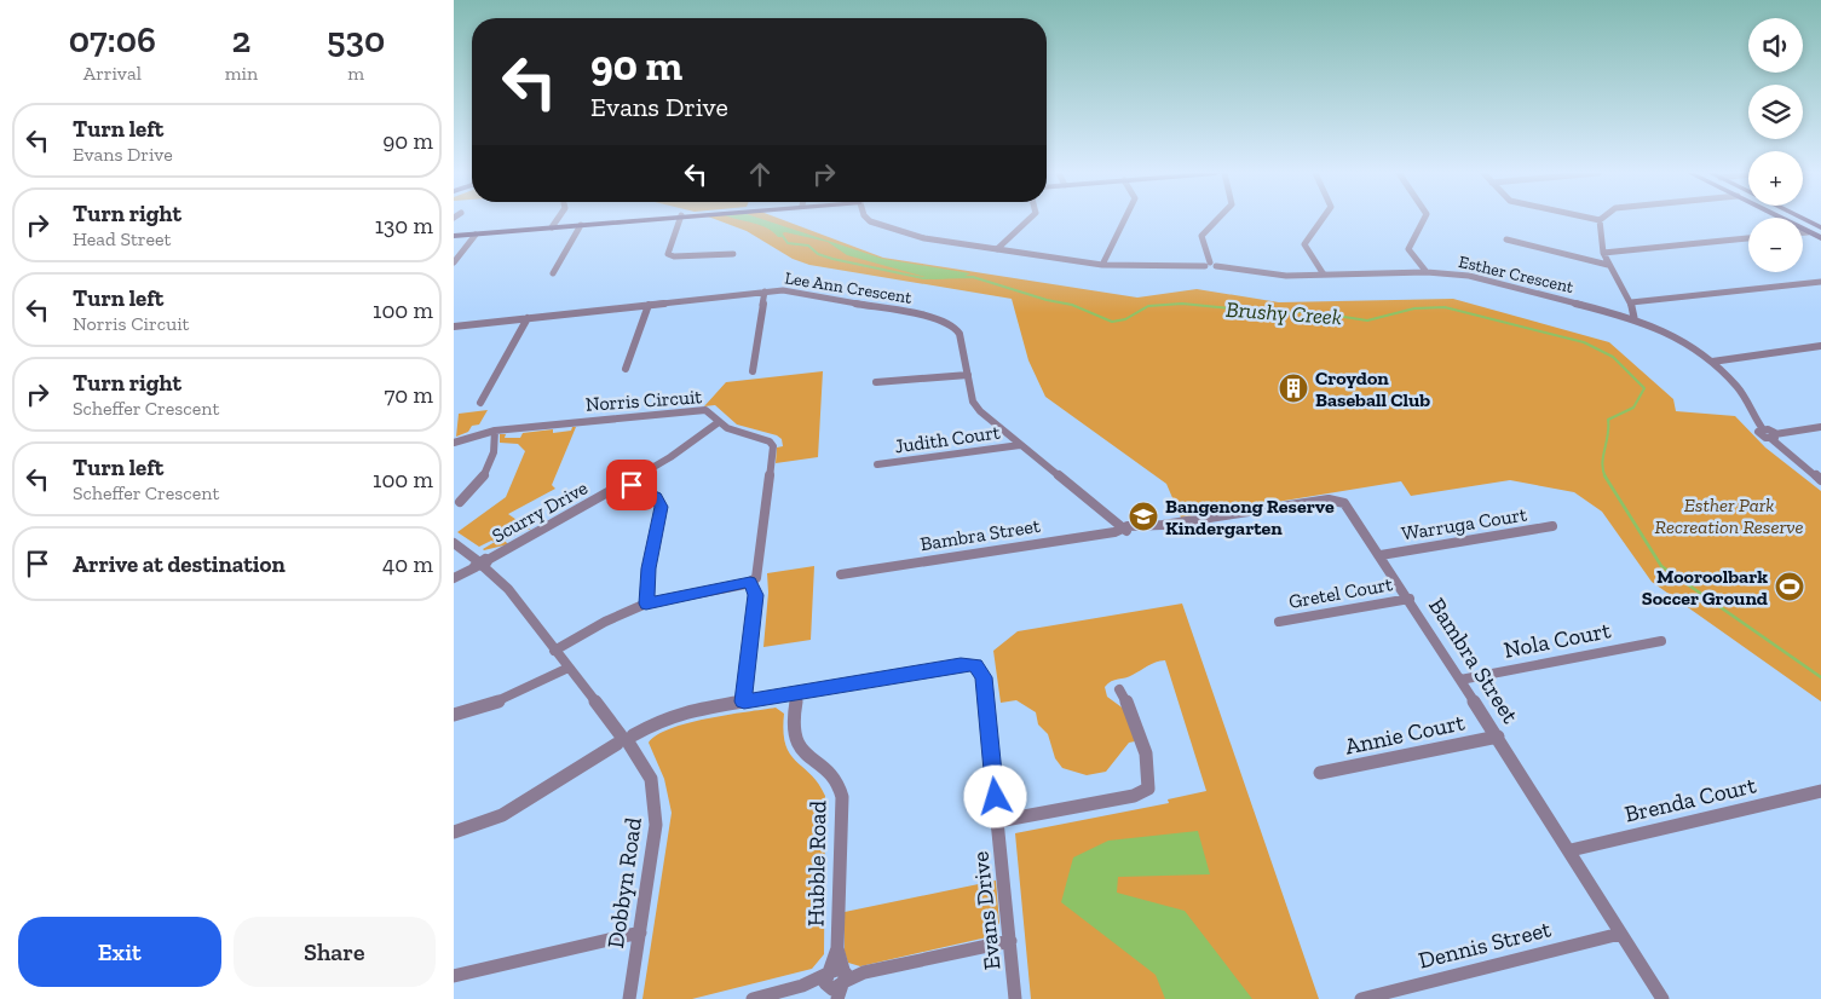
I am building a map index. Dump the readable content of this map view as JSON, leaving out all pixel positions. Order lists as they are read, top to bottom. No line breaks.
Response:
{"streets":{"street":["Esther Crescent","Lee Ann Crescent","Norris Circuit","Judith Court","Scurry Drive","Warruga Court","Bambra Street","Gretel Court","Nola Court","Annie Court","Brenda Court","Hubble Road","Dobbyn Road","Evans Drive","Dennis Street"]},"crossings":[["Lee Ann Crescent","Judith Court"],["Lee Ann Crescent","Bambra Street"],["Norris Circuit","Scurry Drive"],["Scurry Drive","Dobbyn Road"],["Warruga Court","Bambra Street"],["Bambra Street","Gretel Court"],["Bambra Street","Nola Court"],["Bambra Street","Annie Court"],["Bambra Street","Brenda Court"],["Bambra Street","Dennis Street"],["Hubble Road","Evans Drive"],["Dobbyn Road","Evans Drive"]],"water":["Brushy Creek"],"parks":["Esther Park Recreation Reserve"],"places":{"building":["Croydon Baseball Club"],"school or university":["Bangenong Reserve Kindergarten"],"sports":["Mooroolbark Soccer Ground"]},"page":{"eta":["07:06","Arrival","2","min","530","m"],"map_buttons":["+","−"],"turn":["90 m","Evans Drive"],"list":[{"name":"Turn left","note":"Evans Drive","value":"90 m"},{"name":"Turn right","note":"Head Street","value":"130 m"},{"name":"Turn left","note":"Norris Circuit","value":"100 m"},{"name":"Turn right","note":"Scheffer Crescent","value":"70 m"},{"name":"Turn left","note":"Scheffer Crescent","value":"100 m"},{"name":"Arrive at destination","value":"40 m"}],"buttons":["Exit","Share"]}}
